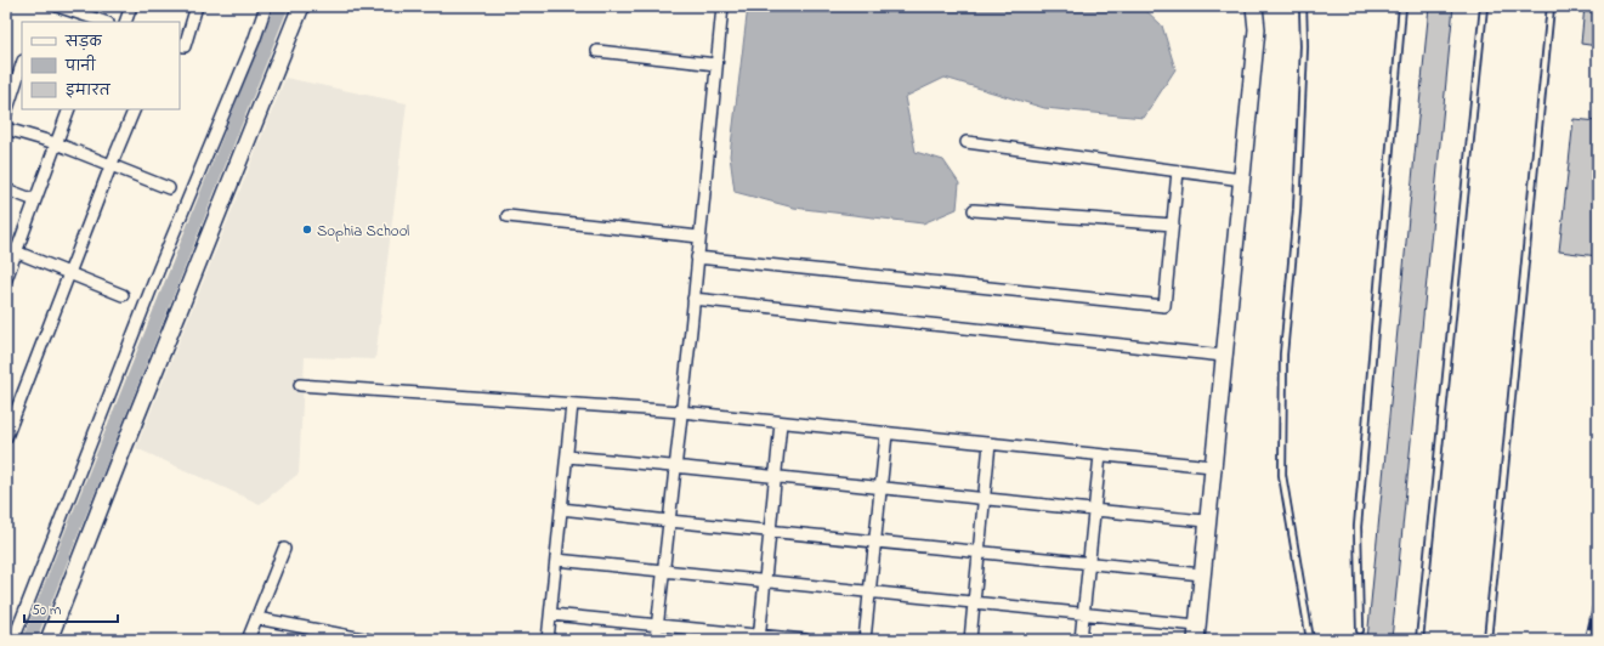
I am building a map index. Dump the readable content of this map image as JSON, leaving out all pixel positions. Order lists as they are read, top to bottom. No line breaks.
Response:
{"places":["Sophia School"],"legend":["सड़क","पानी","इमारत"],"scale_bar":"50 m"}
